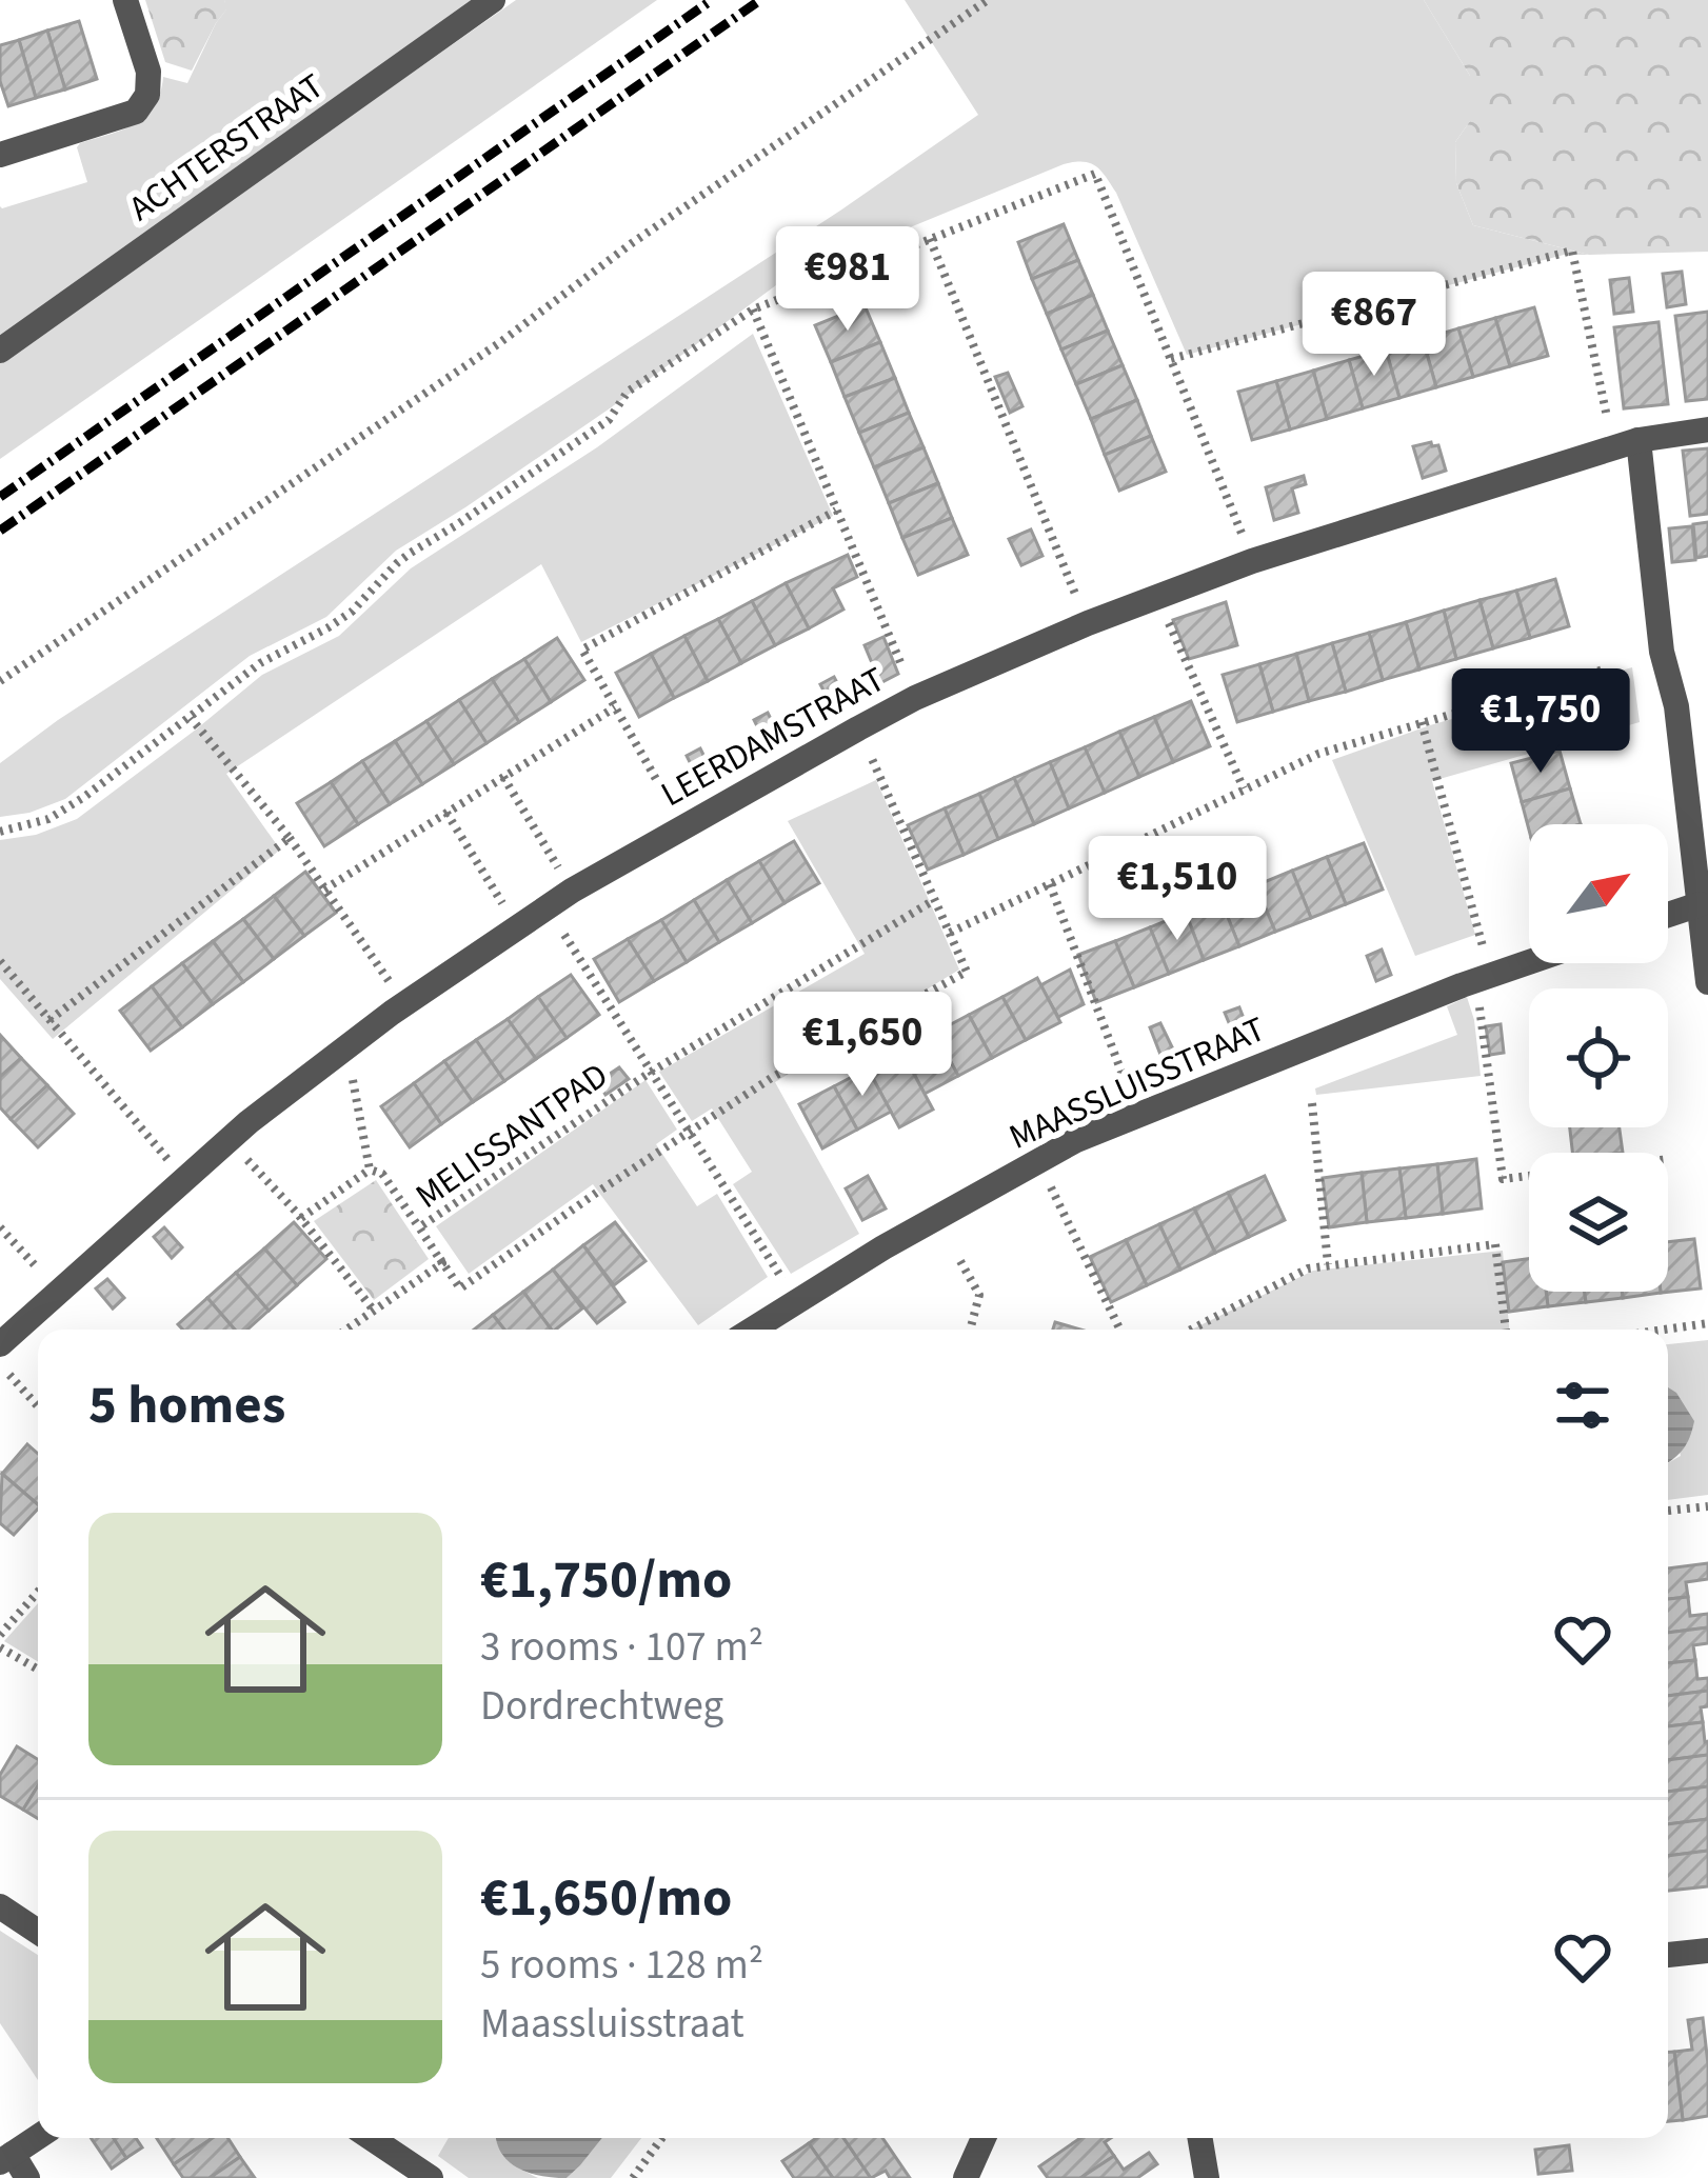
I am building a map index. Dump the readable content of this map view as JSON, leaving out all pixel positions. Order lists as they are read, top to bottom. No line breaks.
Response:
{"streets":{"street":["ACHTERSTRAAT","LEERDAMSTRAAT","MAASSLUISSTRAAT"],"path":["MELISSANTPAD"]},"north":"top right","page":{"price":["€981","€867","€1,750","€1,510","€1,650"],"heading":"5 homes","list":[{"name":"€1,750/mo","note":"3 rooms · 107 m² · Dordrechtweg"},{"name":"€1,650/mo","note":"5 rooms · 128 m² · Maassluisstraat"}]}}
